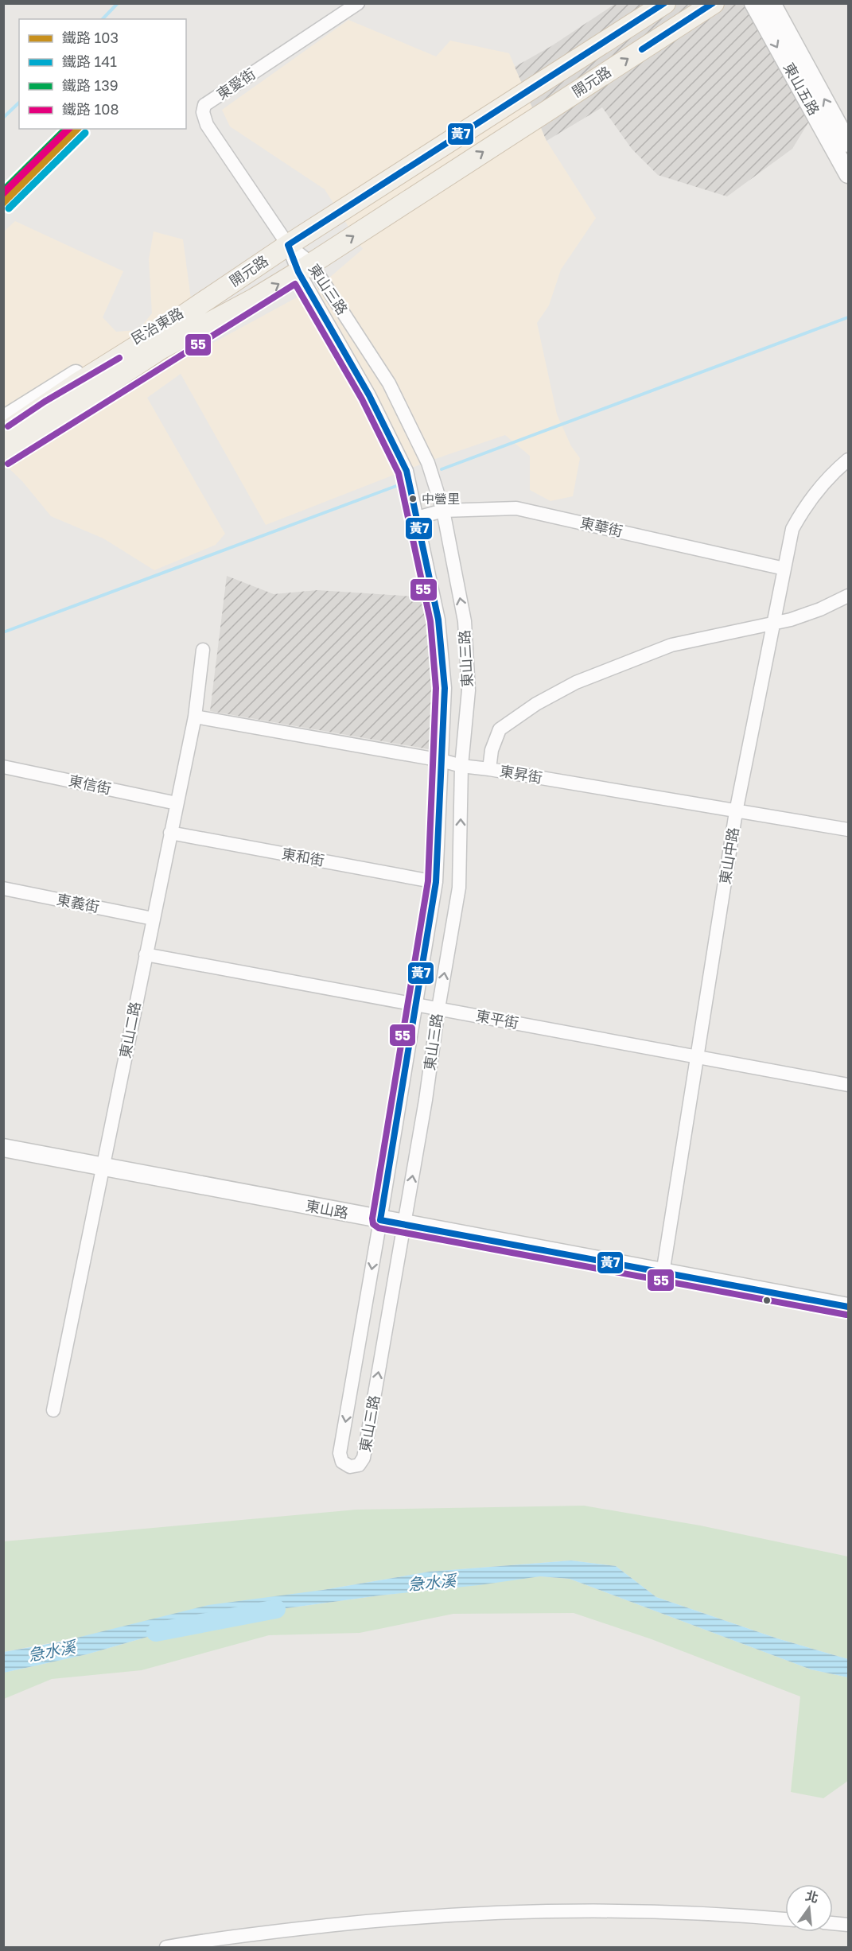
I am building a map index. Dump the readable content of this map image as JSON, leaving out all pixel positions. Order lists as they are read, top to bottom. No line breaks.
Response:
{"streets":{"main road":["開元路"],"street":["東愛街","東山五路","東山三路","東華街","東昇街","東信街","東山中路","東和街","東義街","東平街","東山二路","東山路"]},"crossings":[["開元路","東愛街"],["開元路","東山三路"],["東愛街","東山三路"],["東山三路","東華街"],["東山三路","東昇街"],["東山三路","東和街"],["東山三路","東平街"],["東山三路","東山路"],["東華街","東山中路"],["東昇街","東山中路"],["東昇街","東山二路"],["東信街","東山二路"],["東山中路","東平街"],["東山中路","東山路"],["東和街","東山二路"],["東義街","東山二路"],["東平街","東山二路"],["東山二路","東山路"]],"water":["急水溪"],"places":["中營里"],"lines":["transit line 黃7","rail line 103","rail line 139","rail line 108","rail line 141","transit line 55"],"legend":["鐵路 103","鐵路 141","鐵路 139","鐵路 108"],"north":"top"}
